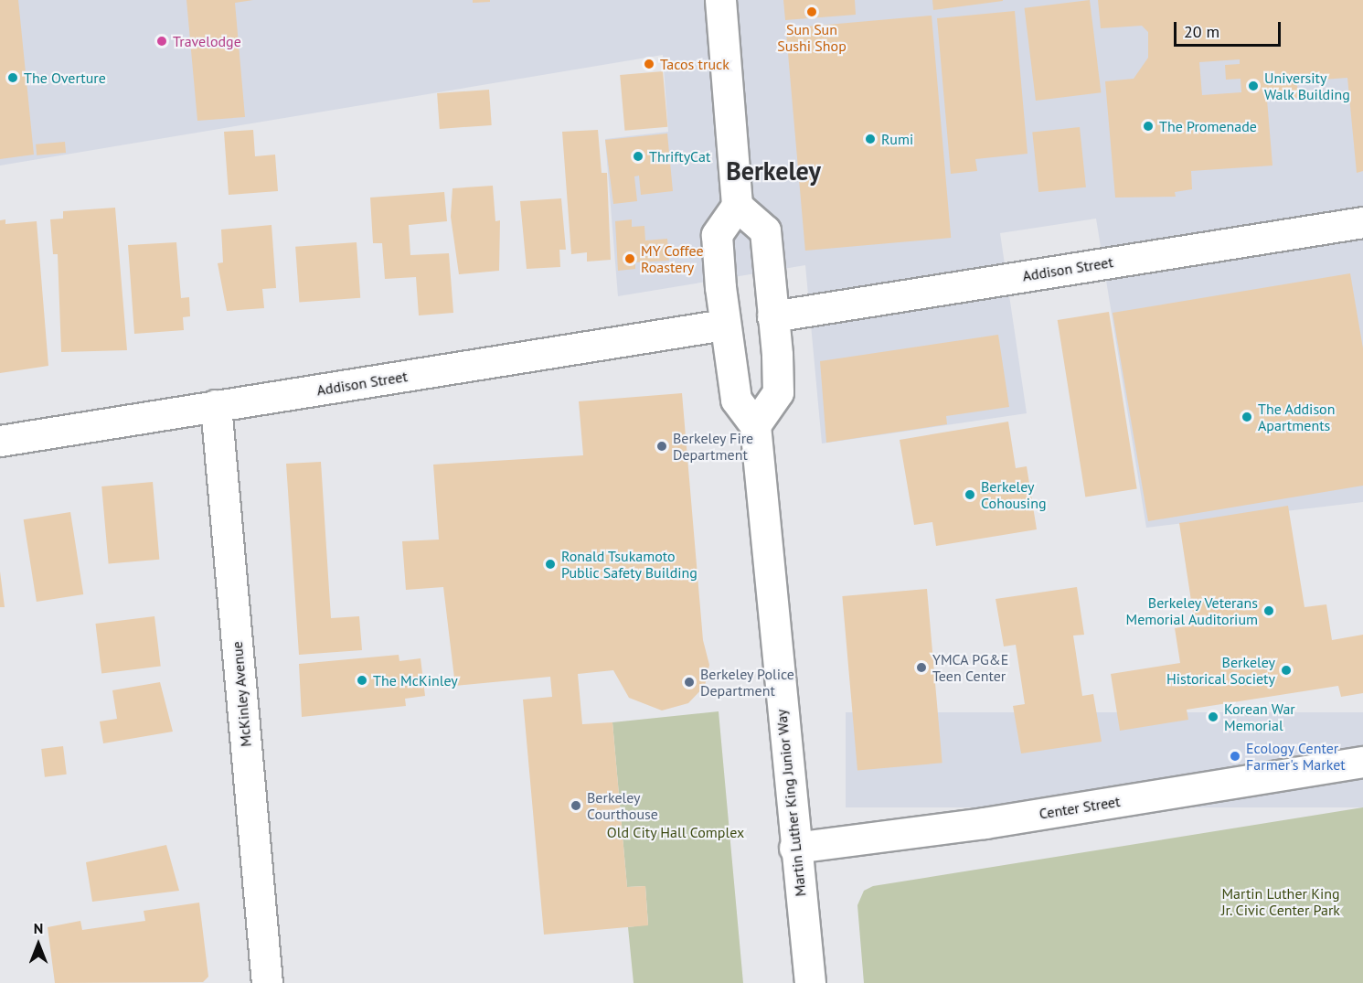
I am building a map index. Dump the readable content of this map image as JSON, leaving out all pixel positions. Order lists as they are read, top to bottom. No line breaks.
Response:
{"streets":{"street":["Addison Street","McKinley Avenue","Martin Luther King Junior Way","Center Street"]},"crossings":[["Addison Street","McKinley Avenue"],["Martin Luther King Junior Way","Center Street"]],"districts":["Berkeley"],"parks":["Old City Hall Complex","Martin Luther King Jr. Civic Center Park"],"places":["Sun Sun Sushi Shop","Travelodge","Tacos truck","The Overture","University Walk Building","The Promenade","Rumi","ThriftyCat","MY Coffee Roastery","The Addison Apartments","Berkeley Fire Department","Berkeley Cohousing","Ronald Tsukamoto Public Safety Building","Berkeley Veterans Memorial Auditorium","YMCA PG&E Teen Center","Berkeley Historical Society","The McKinley","Berkeley Police Department","Korean War Memorial","Ecology Center Farmer's Market","Berkeley Courthouse"],"scale_bar":"20 m","north":"top"}
